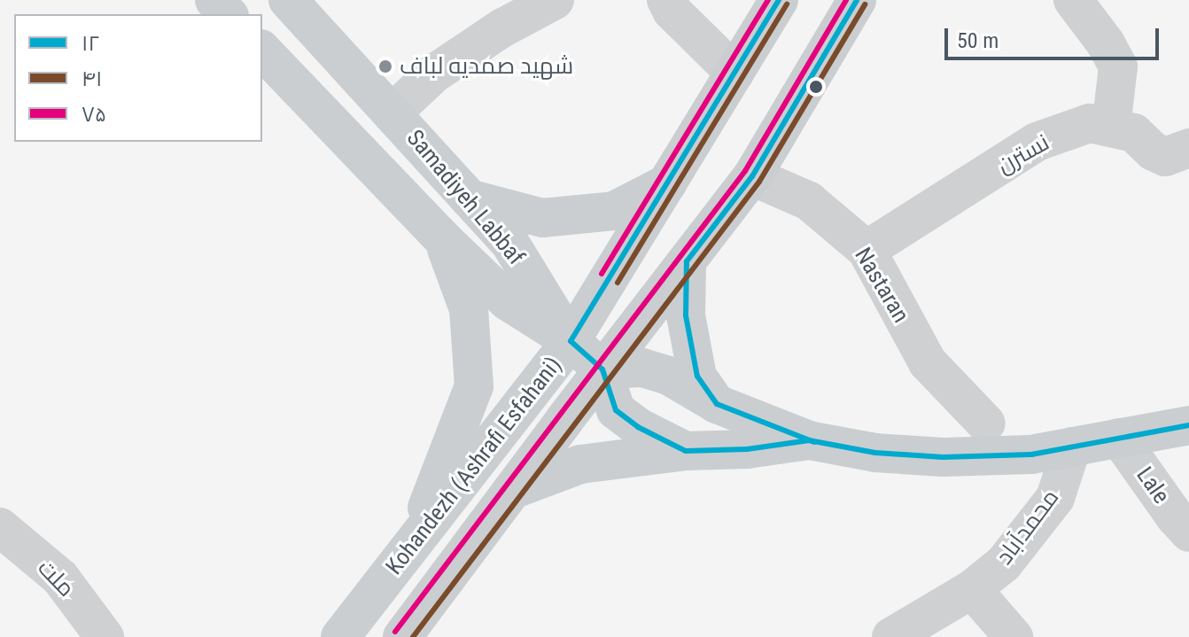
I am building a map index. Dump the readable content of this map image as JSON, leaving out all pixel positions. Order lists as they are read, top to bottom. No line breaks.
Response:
{"streets":{"main road":["Samadiyeh Labbaf","Kohandezh (Ashrafi Esfahani)"],"street":["نسترن","Nastaran","Lale","محمدآباد","ملت"]},"crossings":[["نسترن","Nastaran"],["Samadiyeh Labbaf","Kohandezh (Ashrafi Esfahani)"],["Nastaran","Kohandezh (Ashrafi Esfahani)"]],"places":["شهید صمدیه لباف"],"lines":["transit line ۱۲","transit line ۷۵","transit line ۴۱"],"legend":["۱۲","۴۱","۷۵"],"scale_bar":"50 m"}
